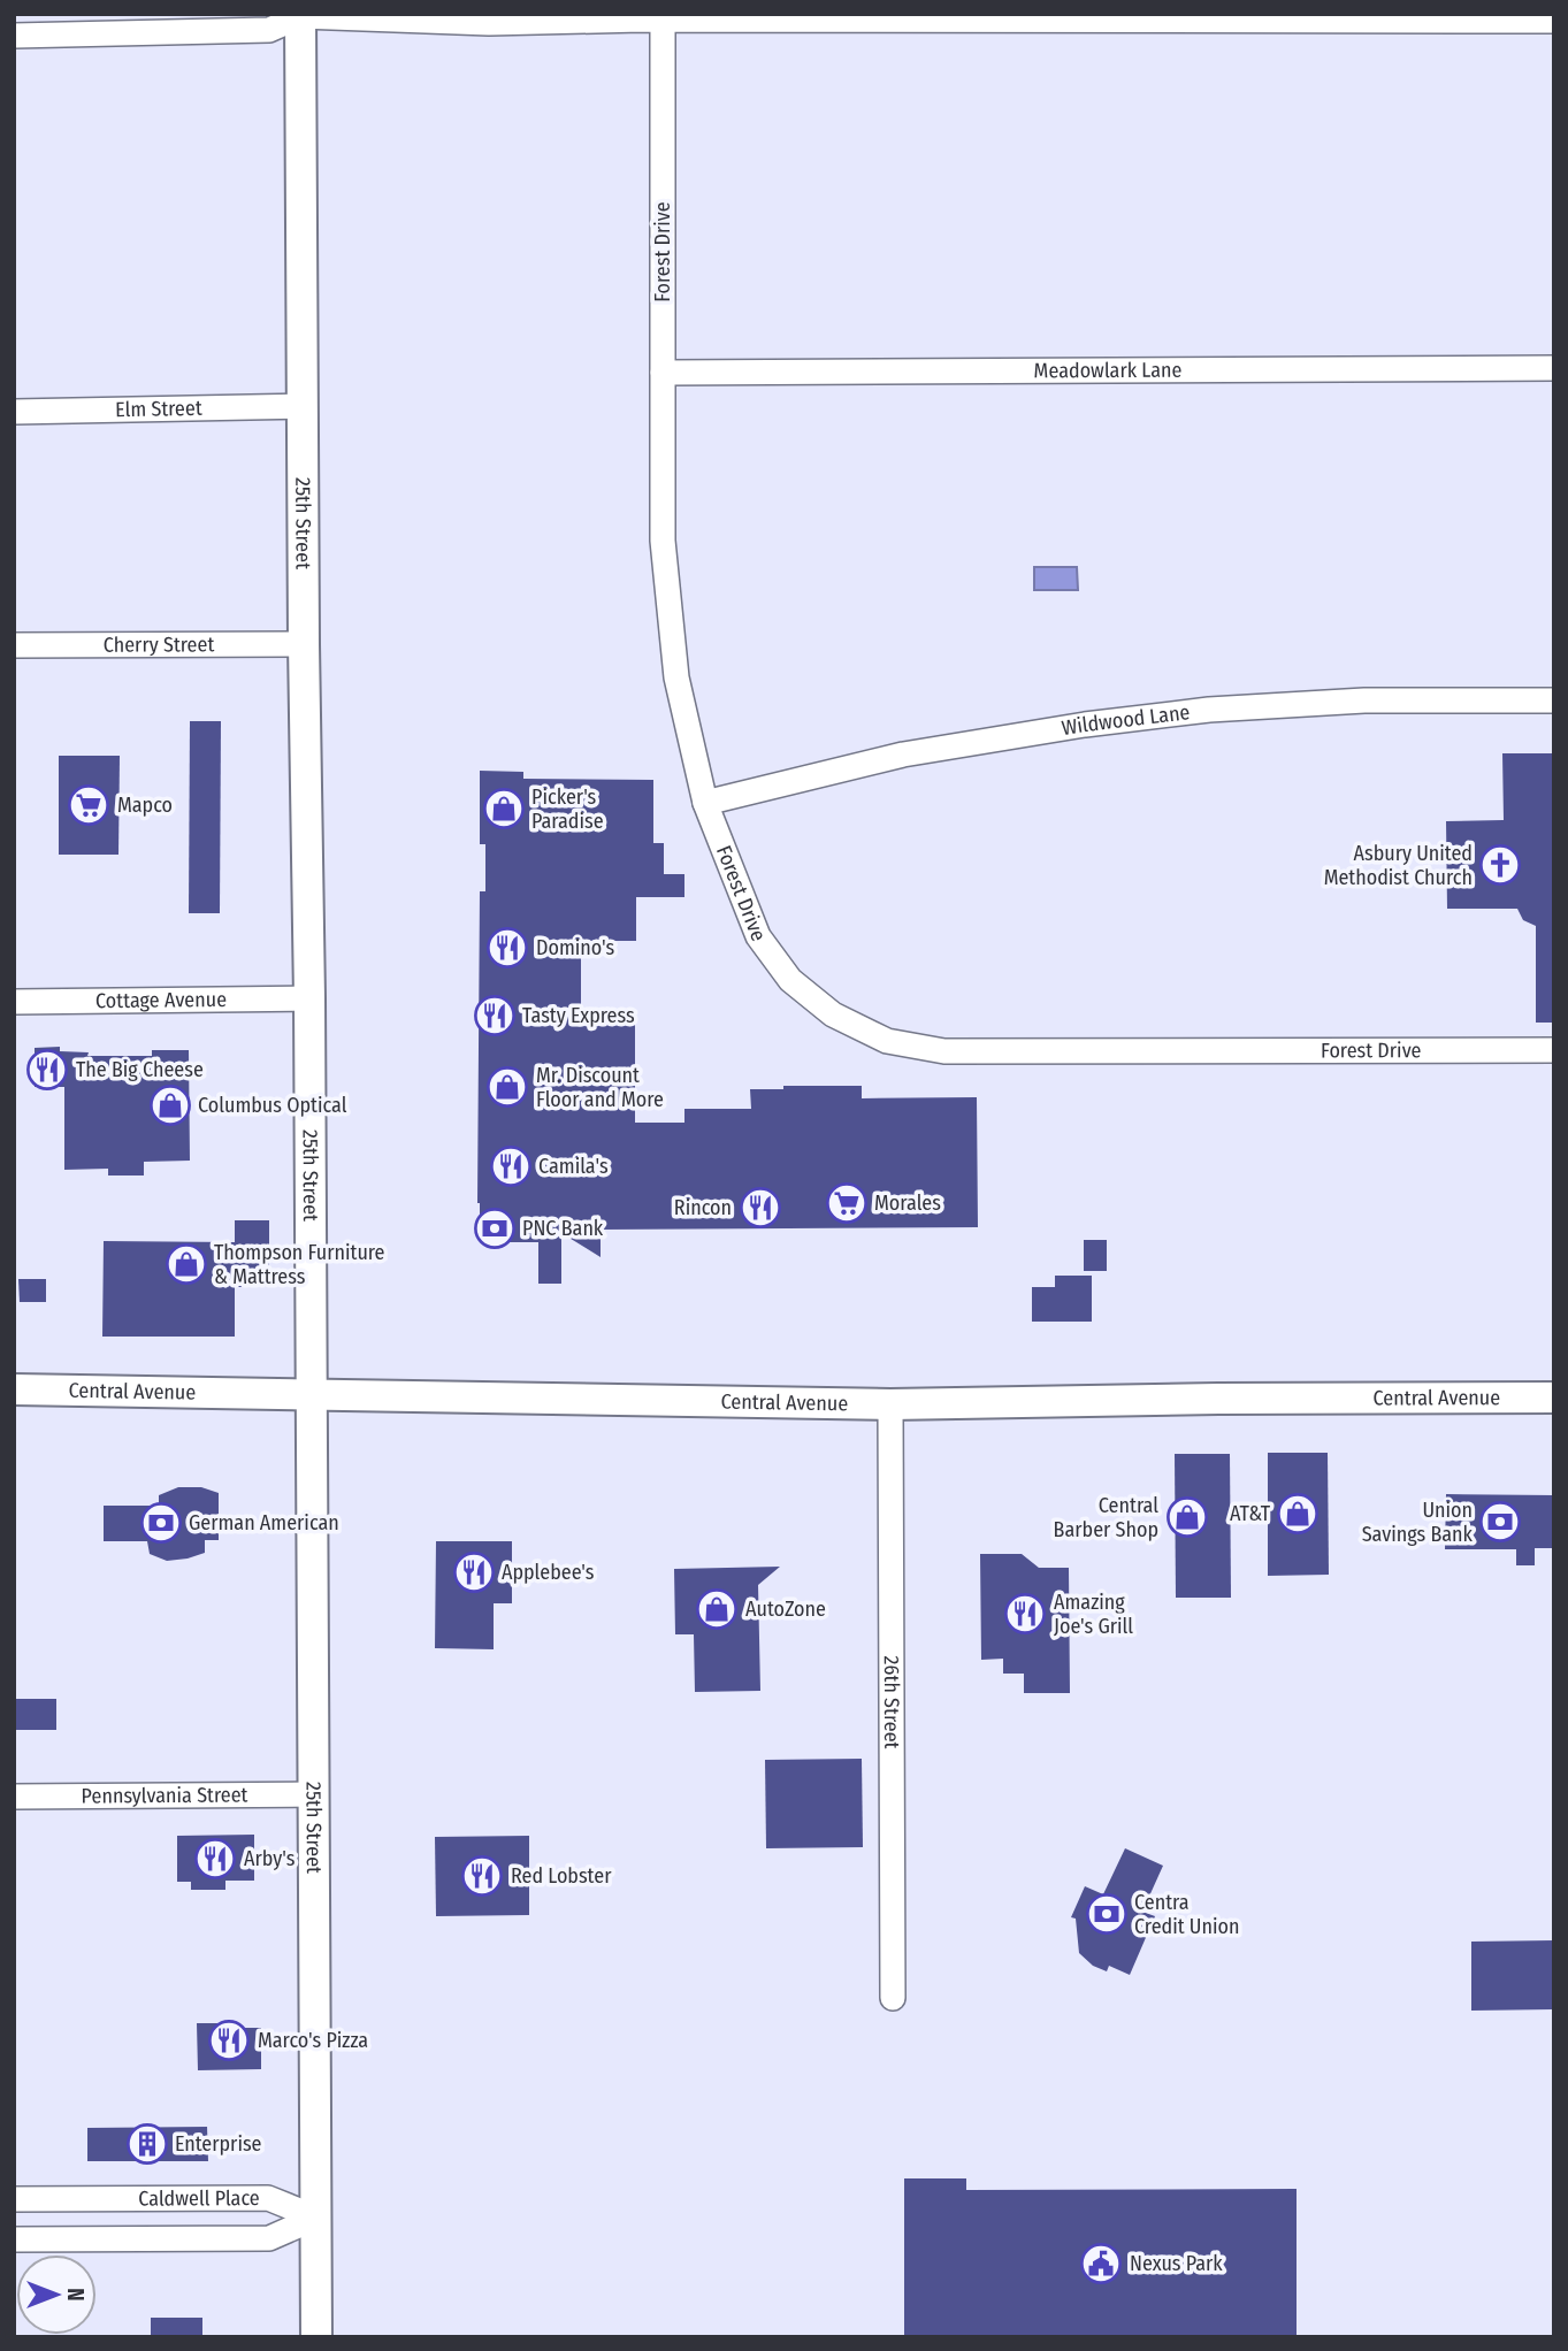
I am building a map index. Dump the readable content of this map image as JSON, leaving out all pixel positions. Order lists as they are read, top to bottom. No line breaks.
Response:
{"streets":{"main road":["25th Street","Central Avenue"],"street":["Forest Drive","Meadowlark Lane","Elm Street","Cherry Street","Wildwood Lane","Cottage Avenue","26th Street","Pennsylvania Street","Caldwell Place"]},"crossings":[["Forest Drive","Meadowlark Lane"],["Forest Drive","Wildwood Lane"],["Elm Street","25th Street"],["25th Street","Cherry Street"],["25th Street","Cottage Avenue"],["25th Street","Central Avenue"],["25th Street","Pennsylvania Street"],["25th Street","Caldwell Place"],["Central Avenue","26th Street"]],"places":{"supermarket":["Mapco","Morales"],"shop":["Picker's Paradise","Mr. Discount Floor and More","Columbus Optical","Thompson Furniture & Mattress","AT&T","Central Barber Shop","AutoZone"],"church":["Asbury United Methodist Church"],"restaurant":["Domino's","Tasty Express","The Big Cheese","Camila's","Rincon","Applebee's","Amazing Joe's Grill","Arby's","Red Lobster","Marco's Pizza"],"bank":["PNC Bank","Union Savings Bank","German American","Centra Credit Union"],"building":["Enterprise"],"public building":["Nexus Park"]},"north":"right"}
